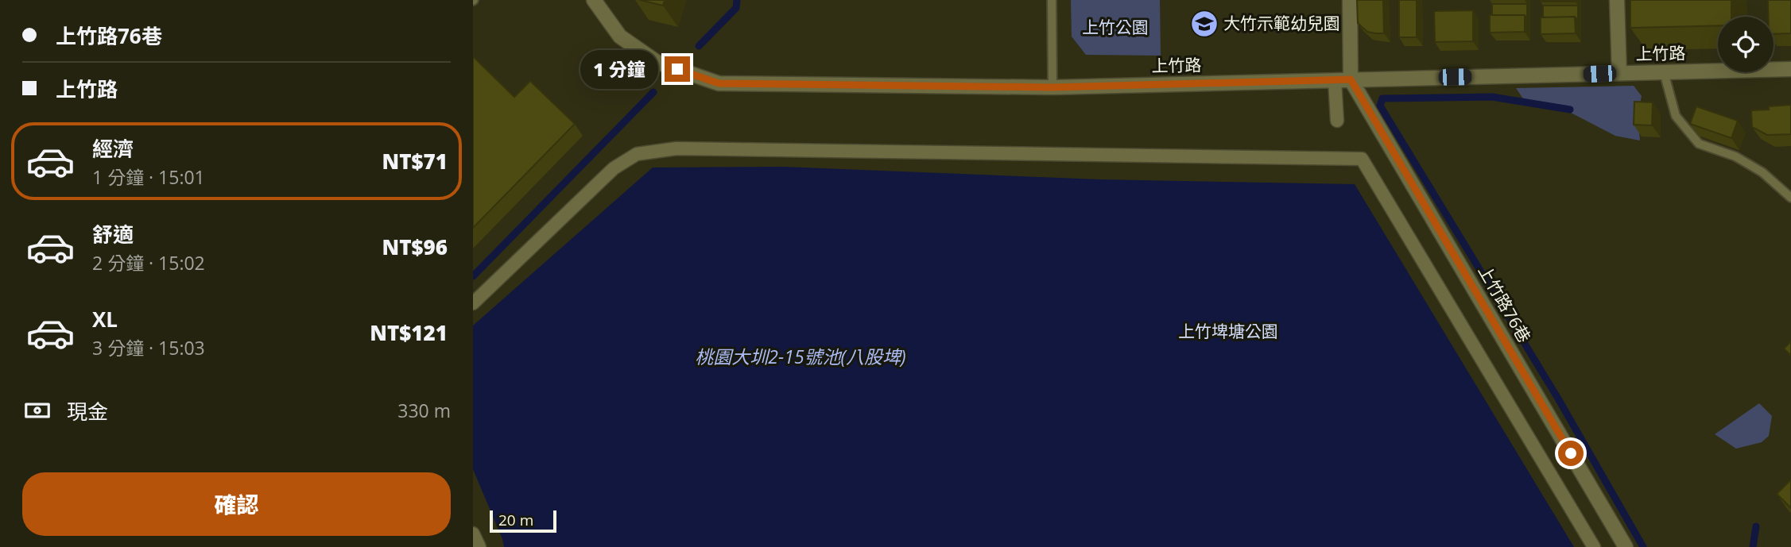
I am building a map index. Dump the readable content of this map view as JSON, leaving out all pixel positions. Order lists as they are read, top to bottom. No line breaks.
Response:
{"streets":{"street":["上竹路","上竹路76巷"]},"crossings":[["上竹路","上竹路76巷"]],"water":["桃園大圳2-15號池(八股埤)"],"parks":["上竹公園","上竹埤塘公園"],"places":{"school or university":["大竹示範幼兒園"]},"scale_bar":"20 m","page":{"banner":["上竹路76巷","上竹路"],"bubble":"1 分鐘","list":[{"name":"經濟","note":"1 分鐘 · 15:01","value":"NT$71"},{"name":"舒適","note":"2 分鐘 · 15:02","value":"NT$96"},{"name":"XL","note":"3 分鐘 · 15:03","value":"NT$121"}],"pay":["現金","330 m"],"buttons":"確認","scale":"20 m"}}
